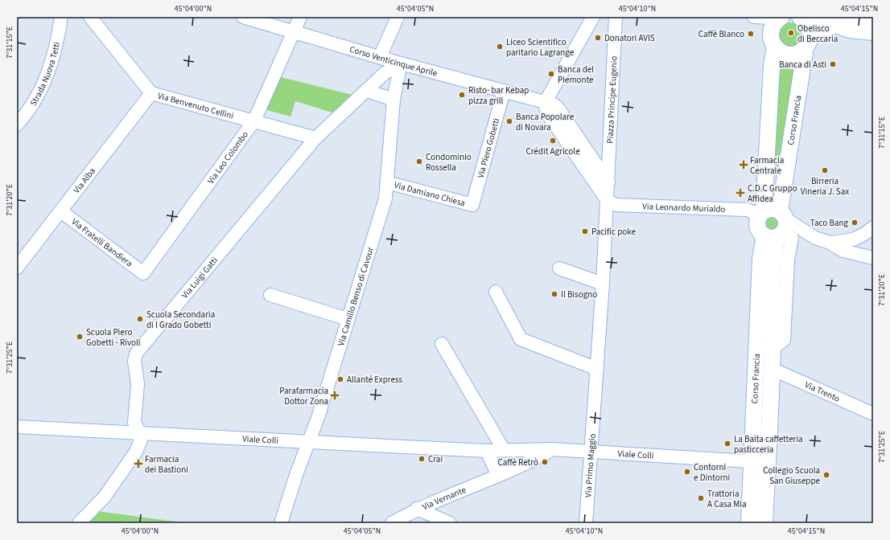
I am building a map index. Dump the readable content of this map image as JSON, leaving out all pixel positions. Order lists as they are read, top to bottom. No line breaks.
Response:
{"streets":{"main road":["Corso Francia"],"street":["Corso Venticinque Aprile","Strada Nuova Tetti","Piazza Principe Eugenio","Via Benvenuto Cellini","Via Piero Gobetti","Via Leo Colombo","Via Alba","Via Damiano Chiesa","Via Leonardo Murialdo","Via Fratelli Bandiera","Via Luigi Gatti","Via Camillo Benso di Cavour","Via Trento","Viale Colli","Via Primo Maggio","Via Vernante"]},"crossings":[["Corso Venticinque Aprile","Via Piero Gobetti"],["Corso Venticinque Aprile","Via Leo Colombo"],["Corso Venticinque Aprile","Via Luigi Gatti"],["Corso Venticinque Aprile","Via Camillo Benso di Cavour"],["Piazza Principe Eugenio","Via Leonardo Murialdo"],["Piazza Principe Eugenio","Via Primo Maggio"],["Via Benvenuto Cellini","Via Leo Colombo"],["Via Benvenuto Cellini","Via Alba"],["Via Benvenuto Cellini","Via Luigi Gatti"],["Corso Francia","Via Leonardo Murialdo"],["Corso Francia","Via Trento"],["Corso Francia","Viale Colli"],["Via Piero Gobetti","Via Damiano Chiesa"],["Via Leo Colombo","Via Fratelli Bandiera"],["Via Alba","Via Fratelli Bandiera"],["Via Damiano Chiesa","Via Camillo Benso di Cavour"],["Via Leonardo Murialdo","Via Primo Maggio"],["Via Luigi Gatti","Via Camillo Benso di Cavour"],["Via Luigi Gatti","Viale Colli"],["Via Camillo Benso di Cavour","Viale Colli"],["Viale Colli","Via Primo Maggio"],["Viale Colli","Via Vernante"]],"places":{"other":["Obelisco di Beccaria","Caffè Blanco","Donatori AVIS","Liceo Scientifico paritario Lagrange","Banca di Asti","Banca del Piemonte","Risto- bar Kebap pizza grill","Banca Popolare di Novara","Crédit Agricole","Condominio Rossella","Birreria Vineria J. Sax","Taco Bang","Pacific poke","Il Bisogno","Scuola Secondaria di I Grado Gobetti","Scuola Piero Gobetti - Rivoli","Allanté Express","La Baita caffetteria pasticceria","Crai","Caffè Retrò","Contorni e Dintorni","Collegio Scuola San Giuseppe","Trattoria A Casa Mia"],"health":["Farmacia Centrale","C.D.C Gruppo Affidea","Parafarmacia Dottor Zona","Farmacia dei Bastioni"]},"coordinates":["45°04'00\"N","45°04'05\"N","45°04'10\"N","45°04'15\"N","7°31'15\"E","7°31'20\"E","7°31'25\"E"]}
